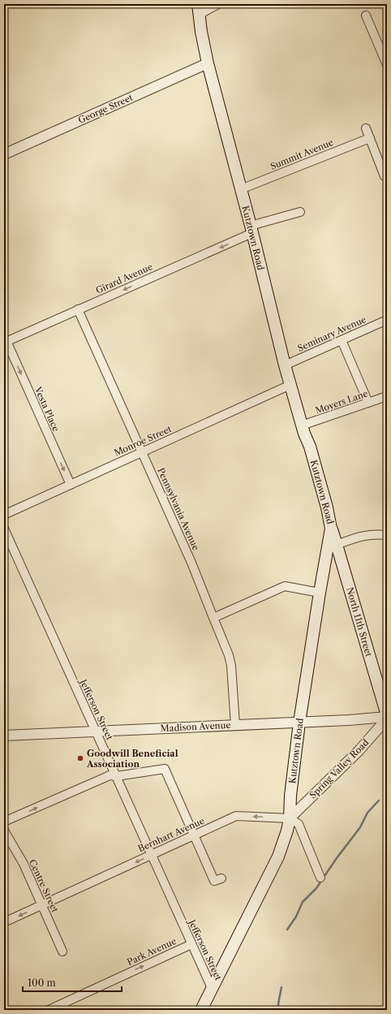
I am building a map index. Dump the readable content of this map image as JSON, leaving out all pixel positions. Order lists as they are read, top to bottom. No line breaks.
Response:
{"streets":{"main road":["Kutztown Road","North 11th Street"],"street":["George Street","Summit Avenue","Girard Avenue","Seminary Avenue","Moyers Lane","Vesta Place","Monroe Street","Pennsylvania Avenue","Jefferson Street","Madison Avenue","Spring Valley Road","Bernhart Avenue","Centre Street","Park Avenue"]},"crossings":[["George Street","Kutztown Road"],["Summit Avenue","Kutztown Road"],["Kutztown Road","Girard Avenue"],["Kutztown Road","Seminary Avenue"],["Kutztown Road","Moyers Lane"],["Kutztown Road","Monroe Street"],["Kutztown Road","North 11th Street"],["Kutztown Road","Jefferson Street"],["Kutztown Road","Madison Avenue"],["Kutztown Road","Spring Valley Road"],["Kutztown Road","Bernhart Avenue"],["Girard Avenue","Vesta Place"],["Girard Avenue","Pennsylvania Avenue"],["Vesta Place","Monroe Street"],["Monroe Street","Pennsylvania Avenue"],["Pennsylvania Avenue","Madison Avenue"],["North 11th Street","Madison Avenue"],["North 11th Street","Spring Valley Road"],["Jefferson Street","Madison Avenue"],["Jefferson Street","Bernhart Avenue"],["Jefferson Street","Park Avenue"],["Madison Avenue","Spring Valley Road"],["Spring Valley Road","Bernhart Avenue"],["Bernhart Avenue","Centre Street"]],"one_way":["Girard Avenue","Vesta Place","Bernhart Avenue","Park Avenue"],"places":["Goodwill Beneficial Association"],"scale_bar":"100 m"}
